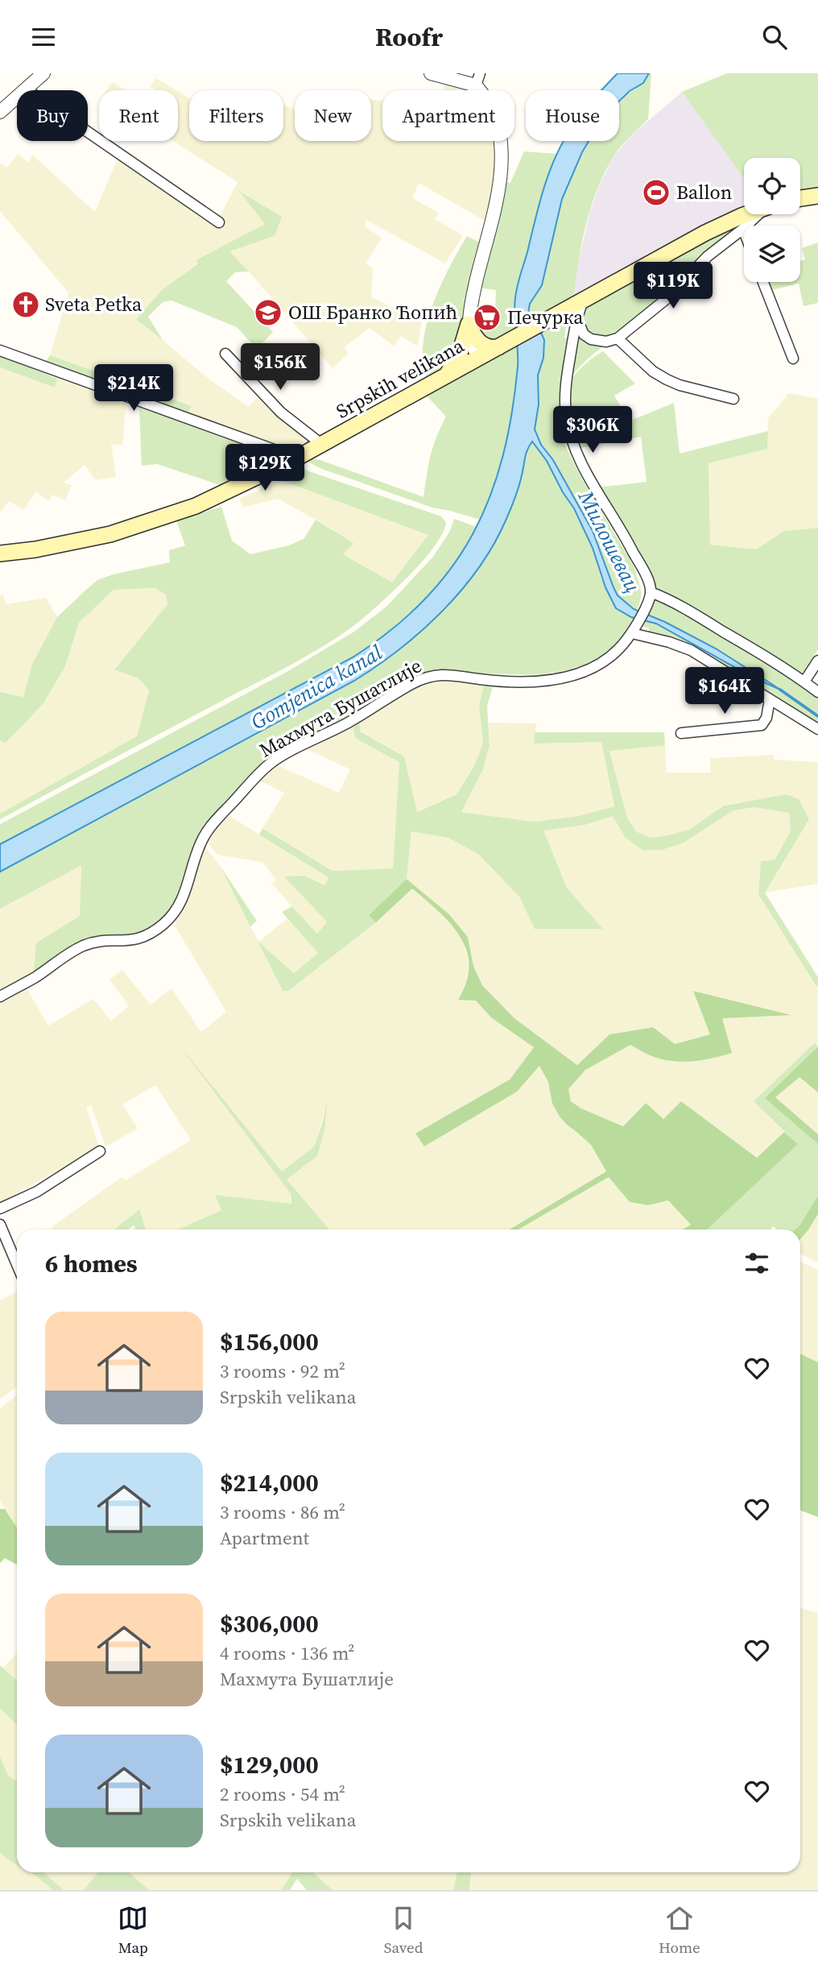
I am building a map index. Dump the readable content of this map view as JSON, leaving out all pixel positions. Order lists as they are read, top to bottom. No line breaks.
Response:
{"streets":{"main road":["Srpskih velikana"],"street":["Махмута Бушатлије"]},"water":["Милошевац","Gomjenica kanal"],"places":{"sports":["Ballon"],"church":["Sveta Petka"],"school or university":["ОШ Бранко Ћопић"],"supermarket":["Печурка"]},"page":{"header":"Roofr","chip":["Buy","Rent","Filters","New","Apartment","House"],"price":["$119K","$156K","$214K","$306K","$129K","$164K"],"heading":"6 homes","list":[{"name":"$156,000","note":"3 rooms · 92 m² · Srpskih velikana"},{"name":"$214,000","note":"3 rooms · 86 m² · Apartment"},{"name":"$306,000","note":"4 rooms · 136 m² · Махмута Бушатлије"},{"name":"$129,000","note":"2 rooms · 54 m² · Srpskih velikana"}],"tabs":["Map","Saved","Home"]}}
